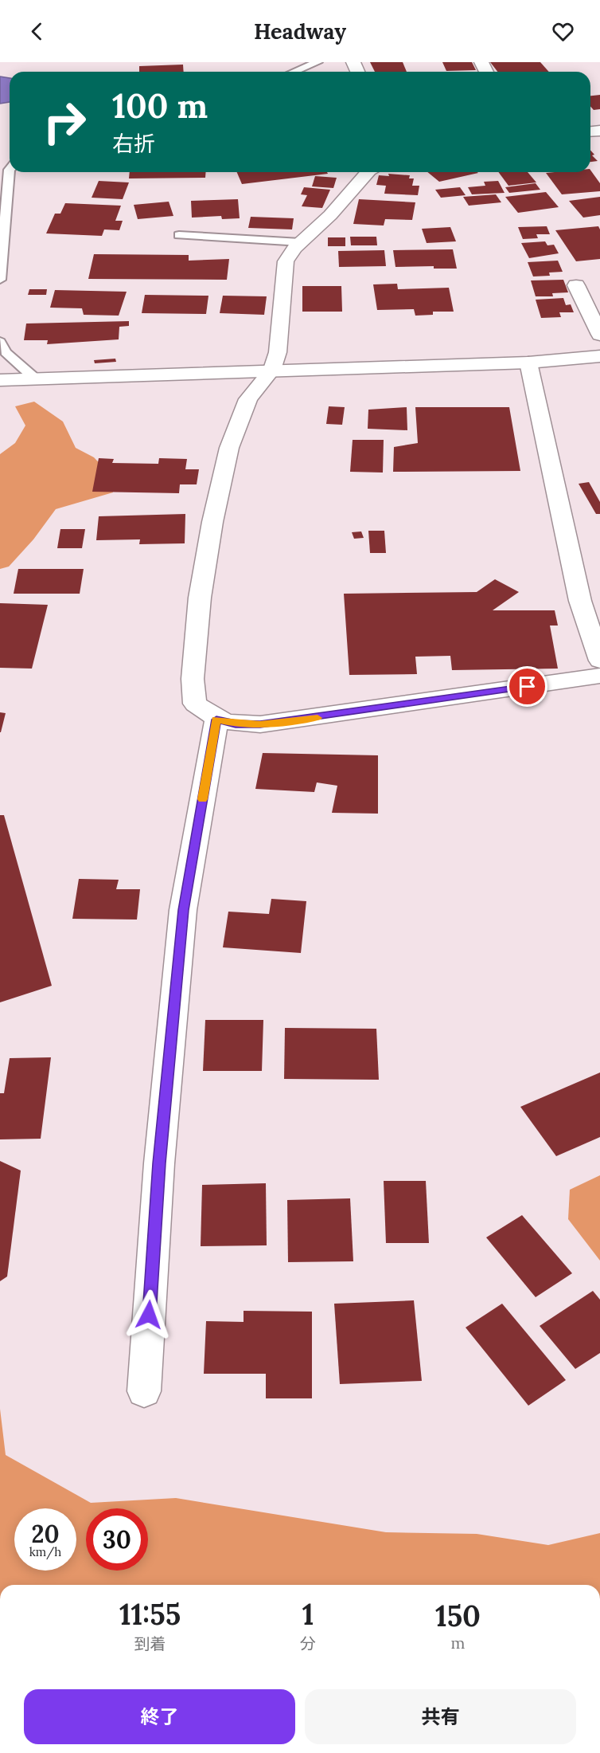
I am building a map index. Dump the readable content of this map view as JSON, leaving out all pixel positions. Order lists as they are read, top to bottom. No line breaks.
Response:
{"page":{"header":"Headway","turn":["100 m","右折"],"speed":"20 km/h","limit":"30","eta":["11:55","到着","1","分","150","m"],"buttons":["終了","共有"]}}
